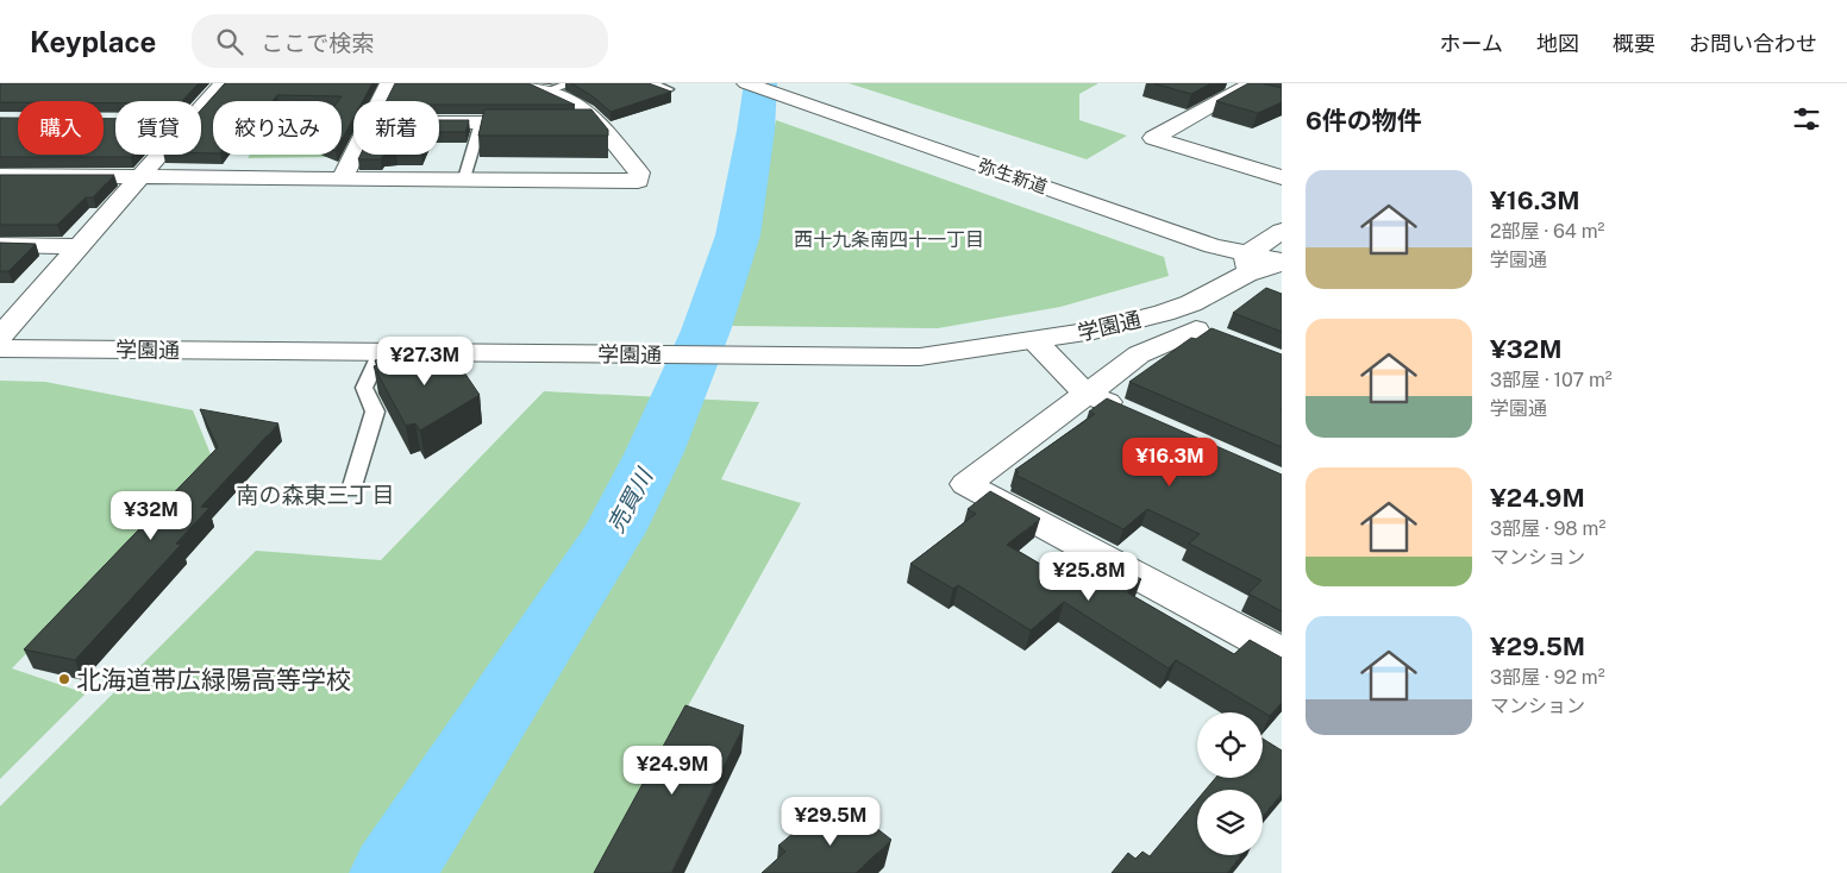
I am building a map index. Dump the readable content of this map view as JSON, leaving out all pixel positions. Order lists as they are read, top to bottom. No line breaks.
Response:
{"streets":{"street":["弥生新道","学園通"]},"crossings":[["弥生新道","学園通"]],"districts":["西十九条南四十一丁目","南の森東三丁目"],"water":["売買川"],"places":["北海道帯広緑陽高等学校"],"page":{"header":"Keyplace","search":"ここで検索","nav":["ホーム","地図","概要","お問い合わせ"],"heading":"6件の物件","chip":["購入","賃貸","絞り込み","新着"],"list":[{"name":"¥16.3M","note":"2部屋 · 64 m² · 学園通"},{"name":"¥32M","note":"3部屋 · 107 m² · 学園通"},{"name":"¥24.9M","note":"3部屋 · 98 m² · マンション"},{"name":"¥29.5M","note":"3部屋 · 92 m² · マンション"}],"price":["¥27.3M","¥16.3M","¥32M","¥25.8M","¥24.9M","¥29.5M"]}}
